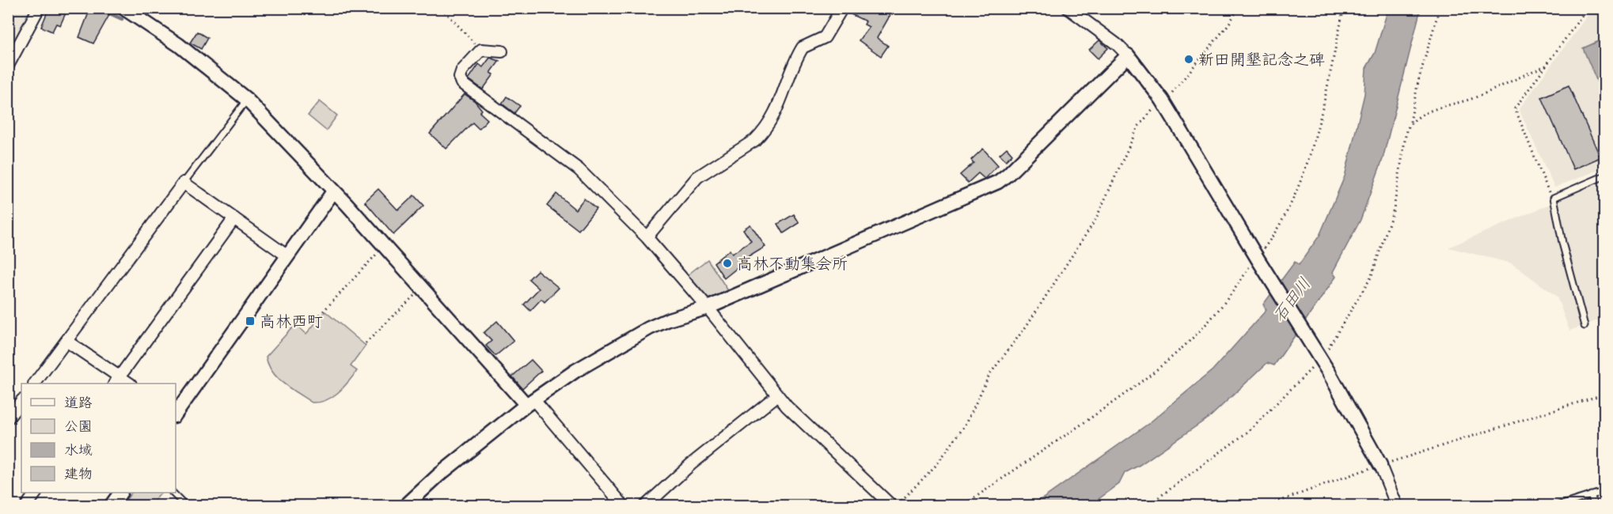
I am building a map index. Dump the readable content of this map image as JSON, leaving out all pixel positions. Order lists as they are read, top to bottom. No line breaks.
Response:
{"water":["石田川"],"places":{"other":["新田開墾記念之碑","高林不動集会所"],"transit":["高林西町"]},"legend":["道路","公園","水域","建物"]}
